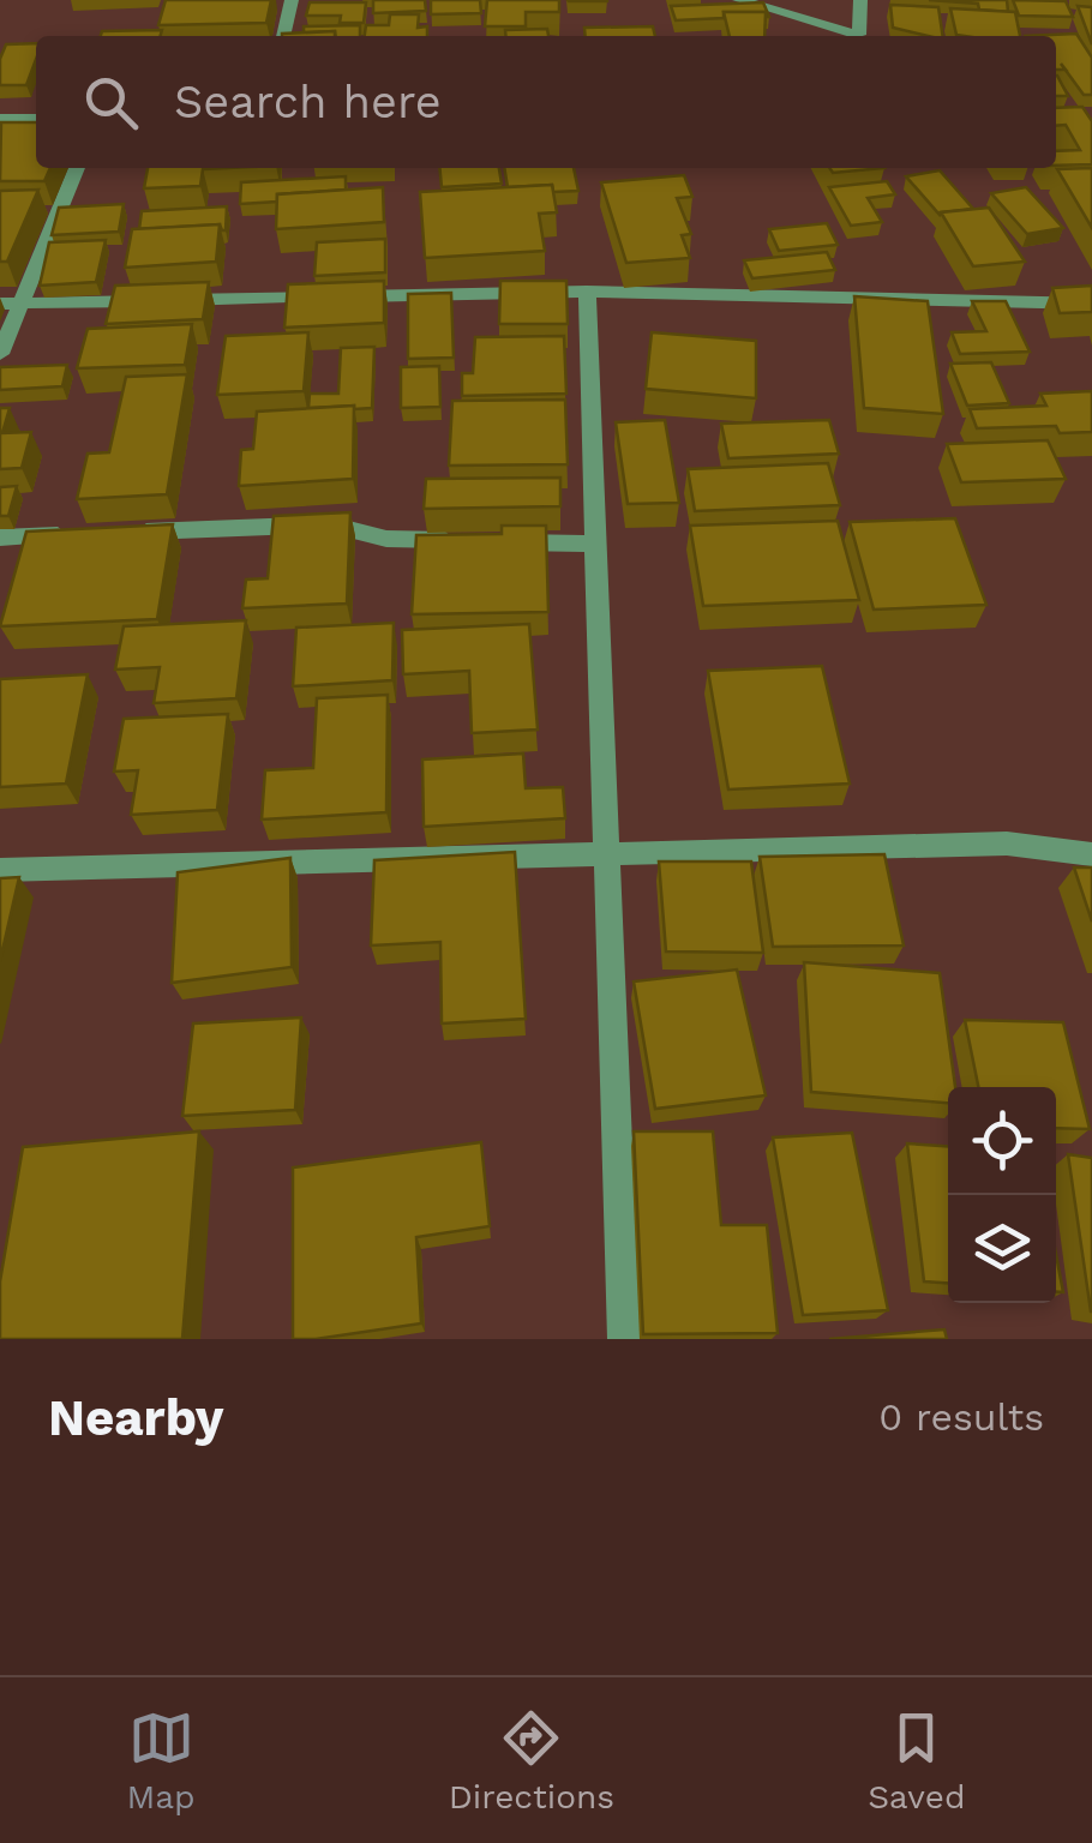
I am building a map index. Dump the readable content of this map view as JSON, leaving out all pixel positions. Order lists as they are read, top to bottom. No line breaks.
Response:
{"page":{"search":"Search here","heading":["Nearby","0 results"],"nav":["Map","Directions","Saved"]}}
